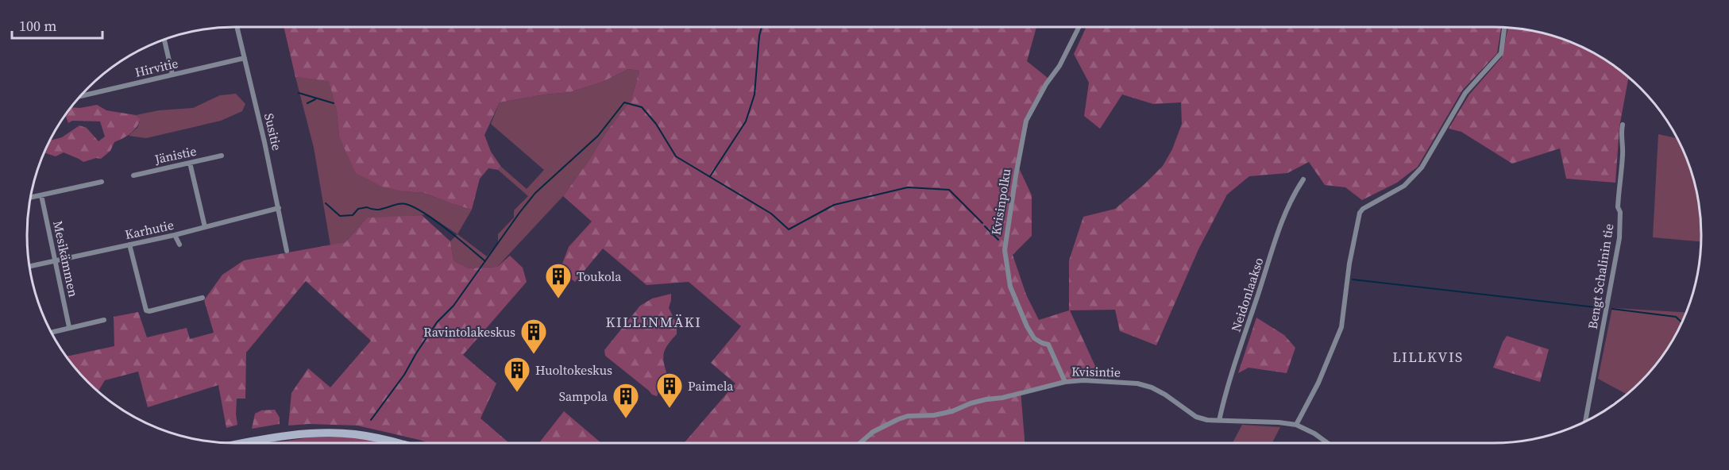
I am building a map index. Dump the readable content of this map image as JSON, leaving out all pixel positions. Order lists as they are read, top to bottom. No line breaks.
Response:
{"streets":{"street":["Hirvitie","Susitie","Jänistie","Kvisinpolku","Karhutie","Mesikämmen","Bengt Schalinin tie","Neidonlaakso","Kvisintie"]},"crossings":[["Hirvitie","Susitie"],["Susitie","Karhutie"],["Kvisinpolku","Kvisintie"],["Karhutie","Mesikämmen"],["Neidonlaakso","Kvisintie"]],"districts":["KILLINMÄKI","LILLKVIS"],"places":{"building":["Toukola","Ravintolakeskus","Huoltokeskus","Paimela","Sampola"]},"scale_bar":"100 m"}
